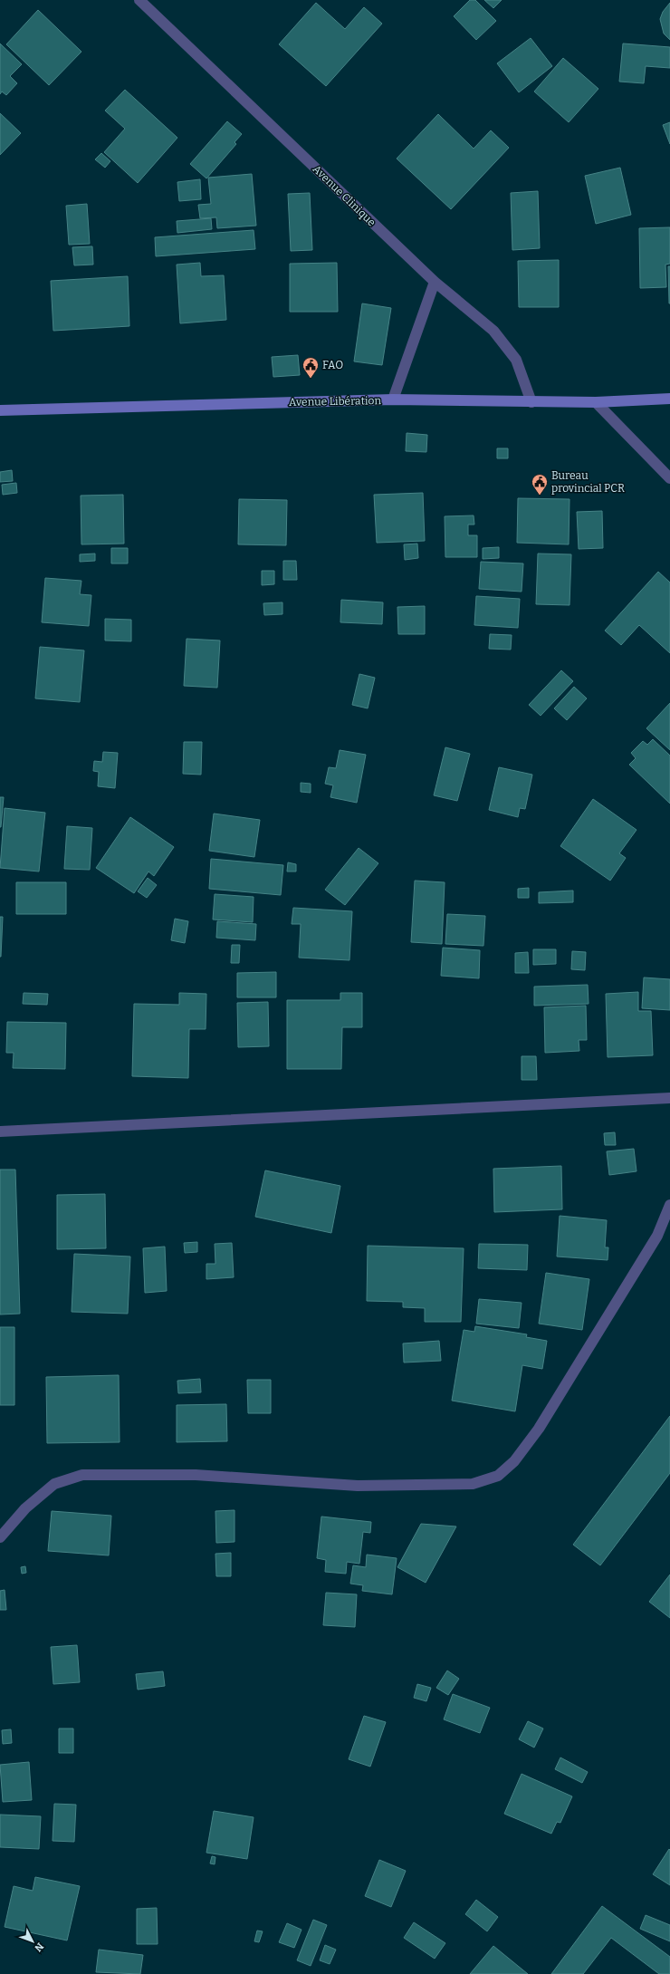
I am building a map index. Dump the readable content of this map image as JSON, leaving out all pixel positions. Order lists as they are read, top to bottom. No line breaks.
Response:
{"streets":{"street":["Avenue Clinique","Avenue Libération"]},"crossings":[["Avenue Clinique","Avenue Libération"]],"places":{"public building":["FAO","Bureau provincial PCR"]},"north":"bottom right"}
